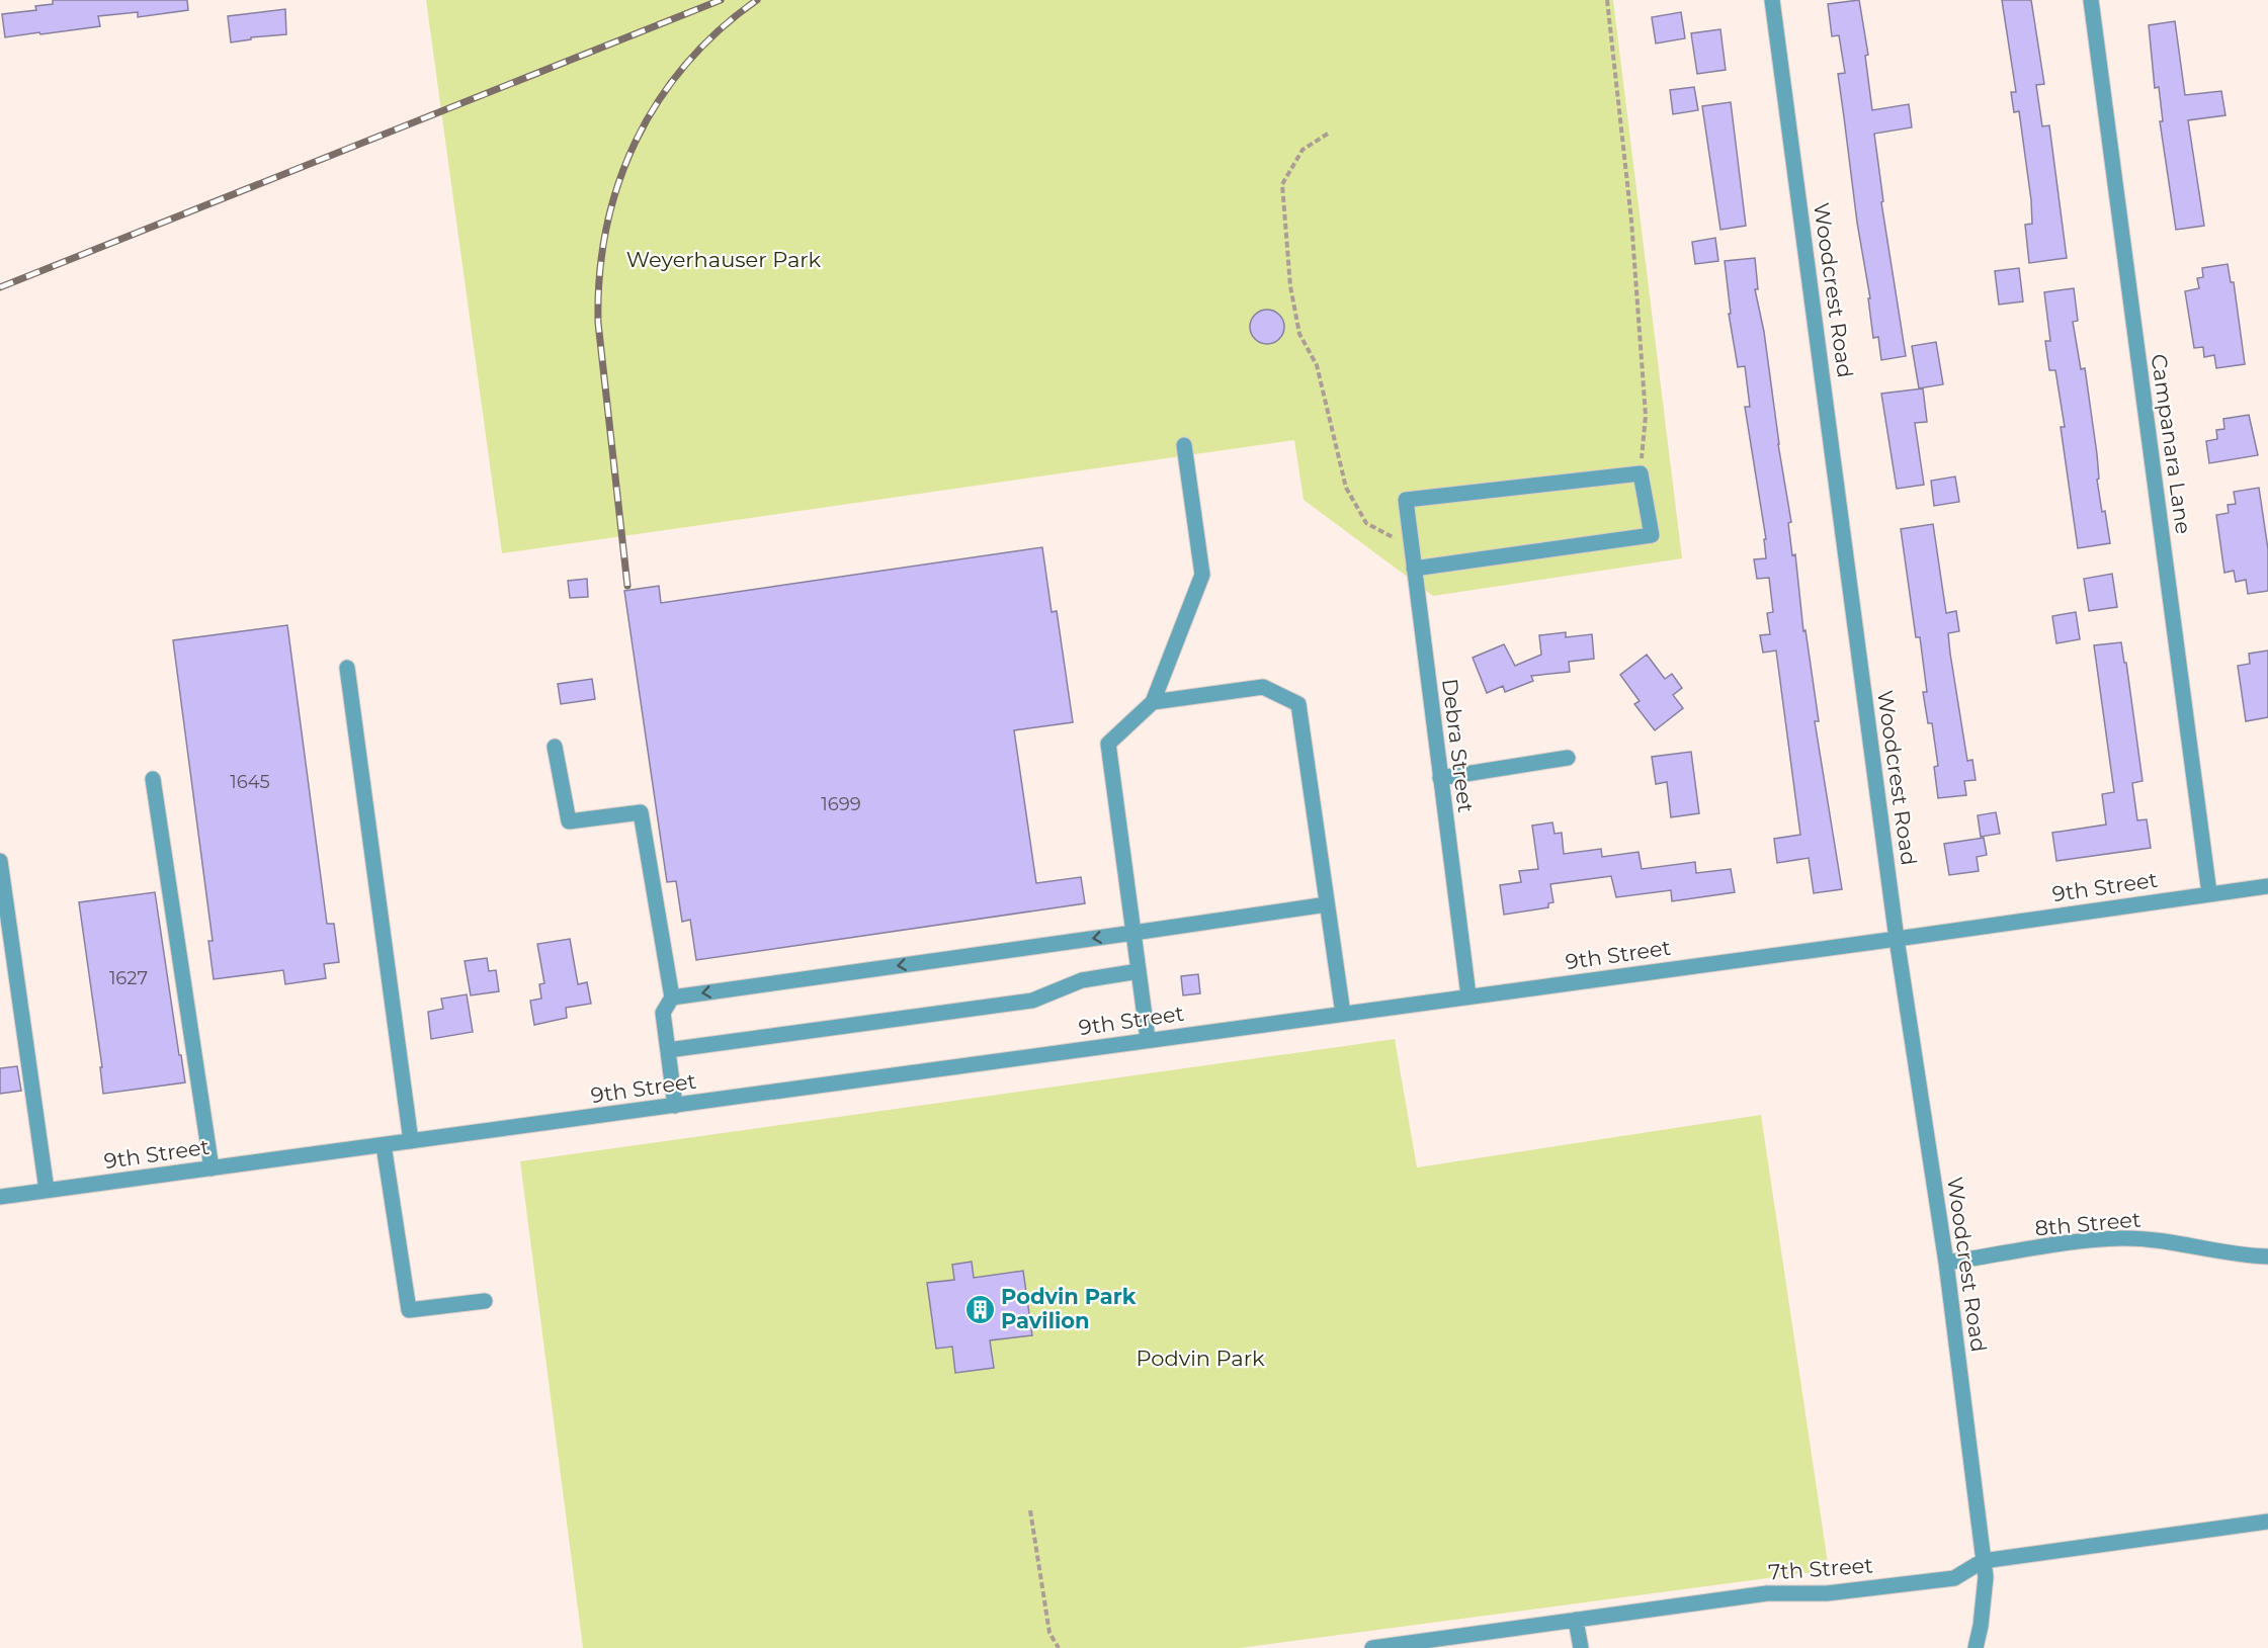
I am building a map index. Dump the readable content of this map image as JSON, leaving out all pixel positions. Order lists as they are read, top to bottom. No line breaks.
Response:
{"streets":{"street":["Woodcrest Road","Campanara Lane","Debra Street","9th Street","8th Street","7th Street"]},"crossings":[["Woodcrest Road","9th Street"],["Woodcrest Road","8th Street"],["Woodcrest Road","7th Street"],["Campanara Lane","9th Street"],["Debra Street","9th Street"]],"parks":["Weyerhauser Park","Podvin Park"],"places":{"building":["Podvin Park Pavilion"]},"house_numbers":["1645","1699","1627"]}
